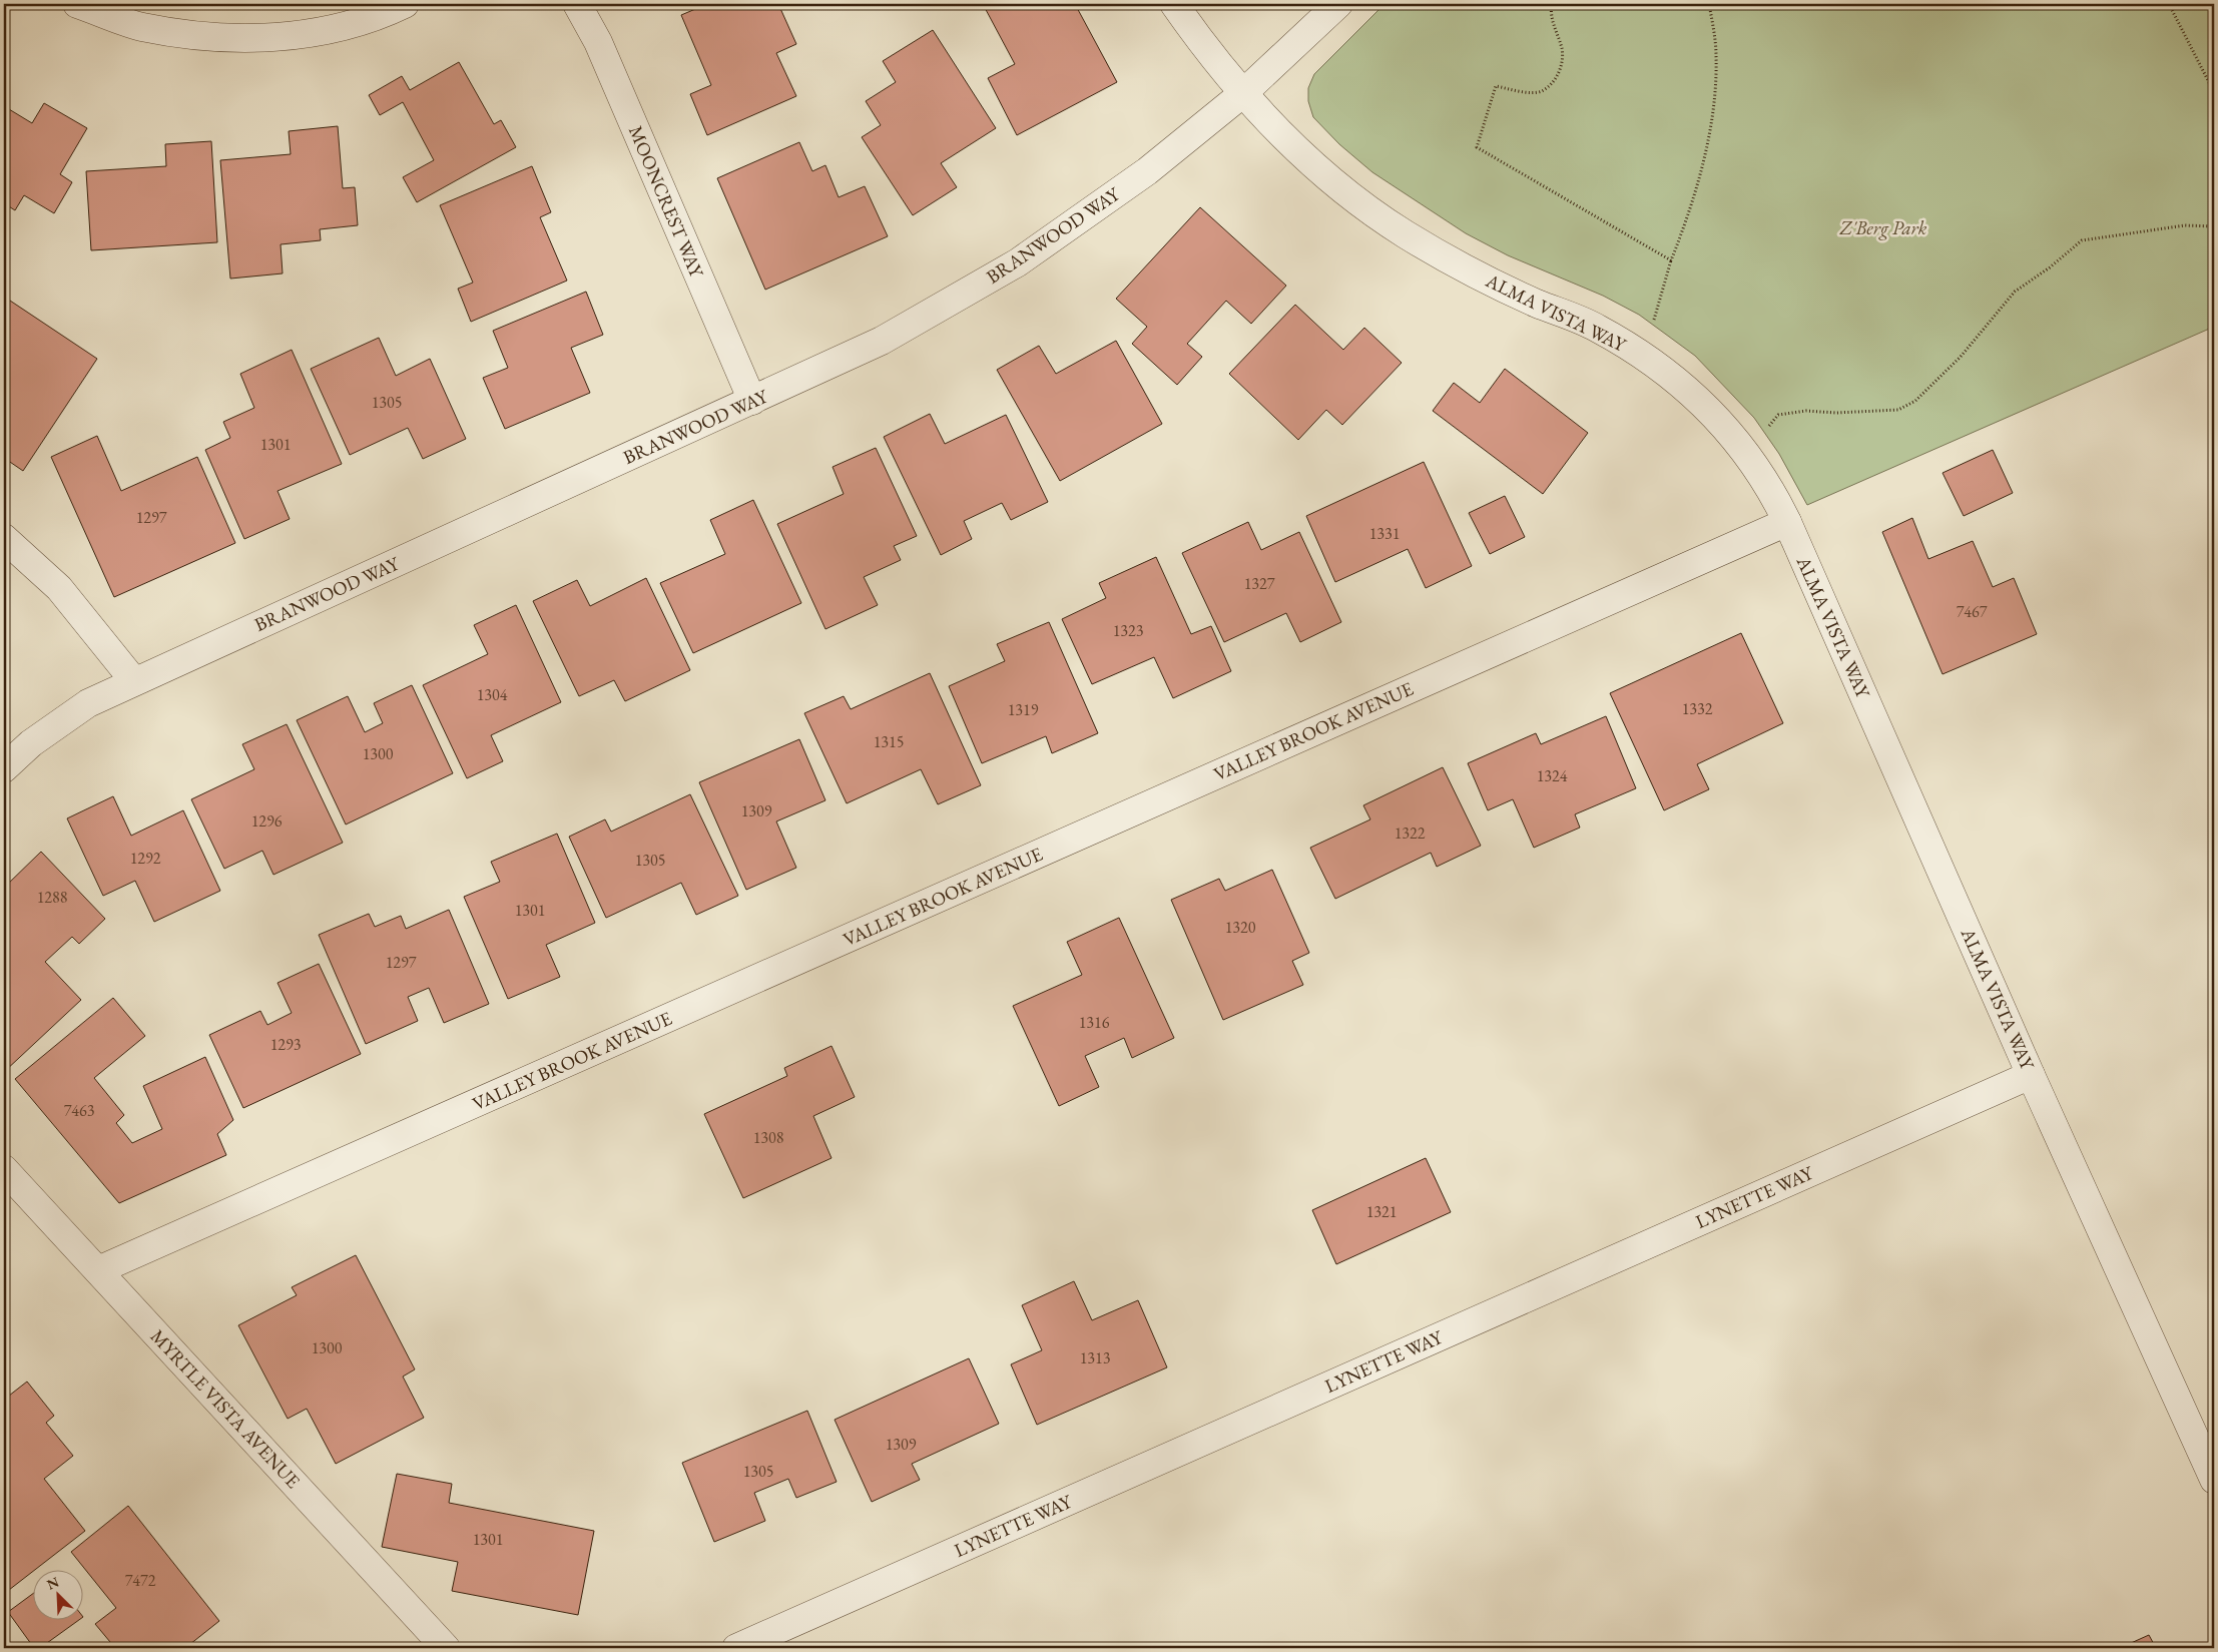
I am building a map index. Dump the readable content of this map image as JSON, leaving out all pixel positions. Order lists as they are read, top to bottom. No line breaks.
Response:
{"streets":{"street":["MOONCREST WAY","BRANWOOD WAY","ALMA VISTA WAY","VALLEY BROOK AVENUE","LYNETTE WAY","MYRTLE VISTA AVENUE"]},"crossings":[["MOONCREST WAY","BRANWOOD WAY"],["BRANWOOD WAY","ALMA VISTA WAY"],["ALMA VISTA WAY","VALLEY BROOK AVENUE"],["ALMA VISTA WAY","LYNETTE WAY"],["VALLEY BROOK AVENUE","MYRTLE VISTA AVENUE"]],"parks":["Z'Berg Park"],"house_numbers":["1305","1301","1297","1331","1327","7467","1323","1304","1332","1319","1315","1300","1324","1309","1296","1322","1292","1305","1288","1301","1320","1297","1316","1293","7463","1308","1321","1300","1313","1309","1305","1301","7472"],"north":"top left"}
